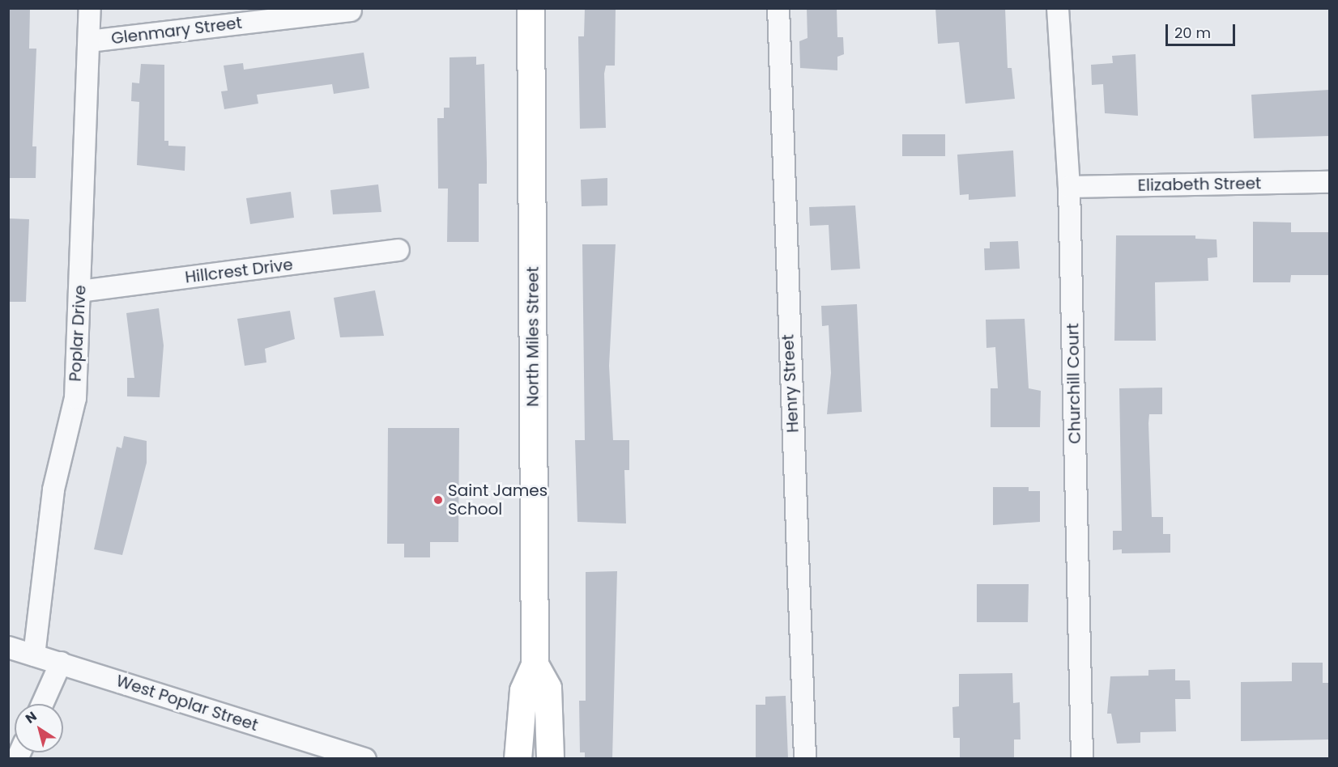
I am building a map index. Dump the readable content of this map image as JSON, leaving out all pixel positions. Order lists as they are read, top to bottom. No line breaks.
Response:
{"streets":{"main road":["North Miles Street"],"street":["Glenmary Street","Elizabeth Street","Hillcrest Drive","Poplar Drive","Henry Street","Churchill Court","West Poplar Street"]},"crossings":[["Glenmary Street","Poplar Drive"],["Elizabeth Street","Churchill Court"],["Hillcrest Drive","Poplar Drive"],["Poplar Drive","West Poplar Street"]],"places":["Saint James School"],"scale_bar":"20 m","north":"top left"}
